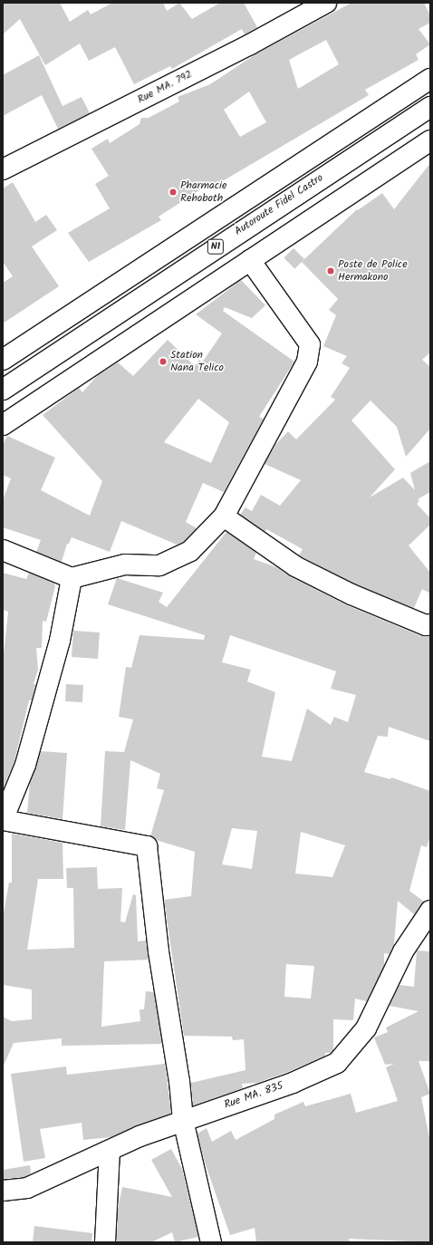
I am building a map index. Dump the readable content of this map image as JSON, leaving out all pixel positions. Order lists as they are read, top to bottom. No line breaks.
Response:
{"streets":{"main road":["Rue MA. 792","Autoroute Fidel Castro","N1","Rue MA. 835"]},"places":["Pharmacie Rehoboth","Poste de Police Hermakono","Station Nana Telico"]}
